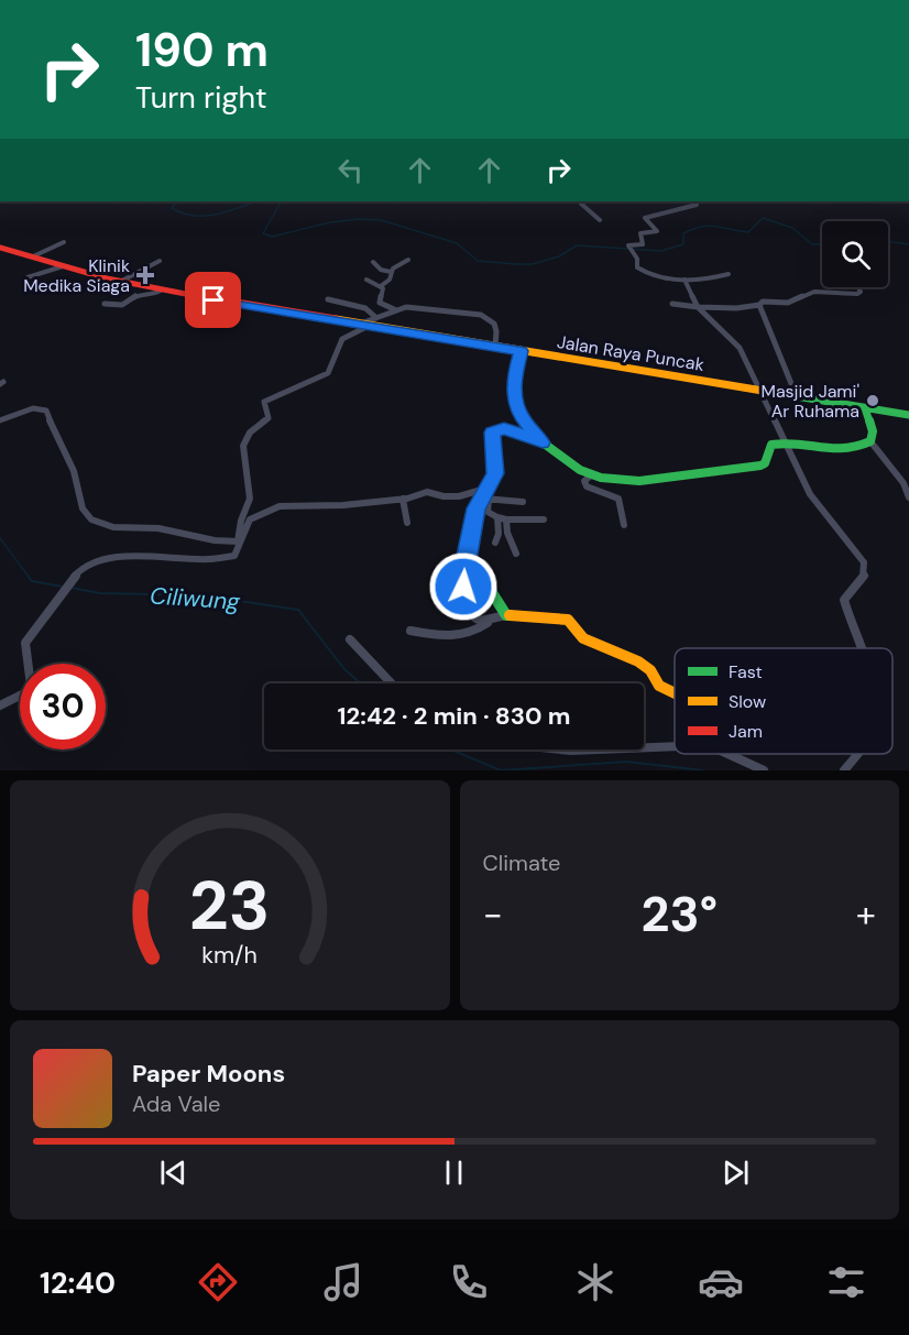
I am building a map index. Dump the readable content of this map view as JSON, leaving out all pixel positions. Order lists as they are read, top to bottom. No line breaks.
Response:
{"streets":{"main road":["Jalan Raya Puncak"]},"water":["Ciliwung"],"places":{"health":["Klinik Medika Siaga"],"other":["Masjid Jami' Ar Ruhama"]},"legend":["Fast","Slow","Jam"],"page":{"turn":["190 m","Turn right"],"limit":"30","trip":"12:42 · 2 min · 830 m","tile":"Climate","heat":["−","23°","+"],"song":["Paper Moons","Ada Vale"],"tabs":"12:40","gauge":["23","km/h"]}}
